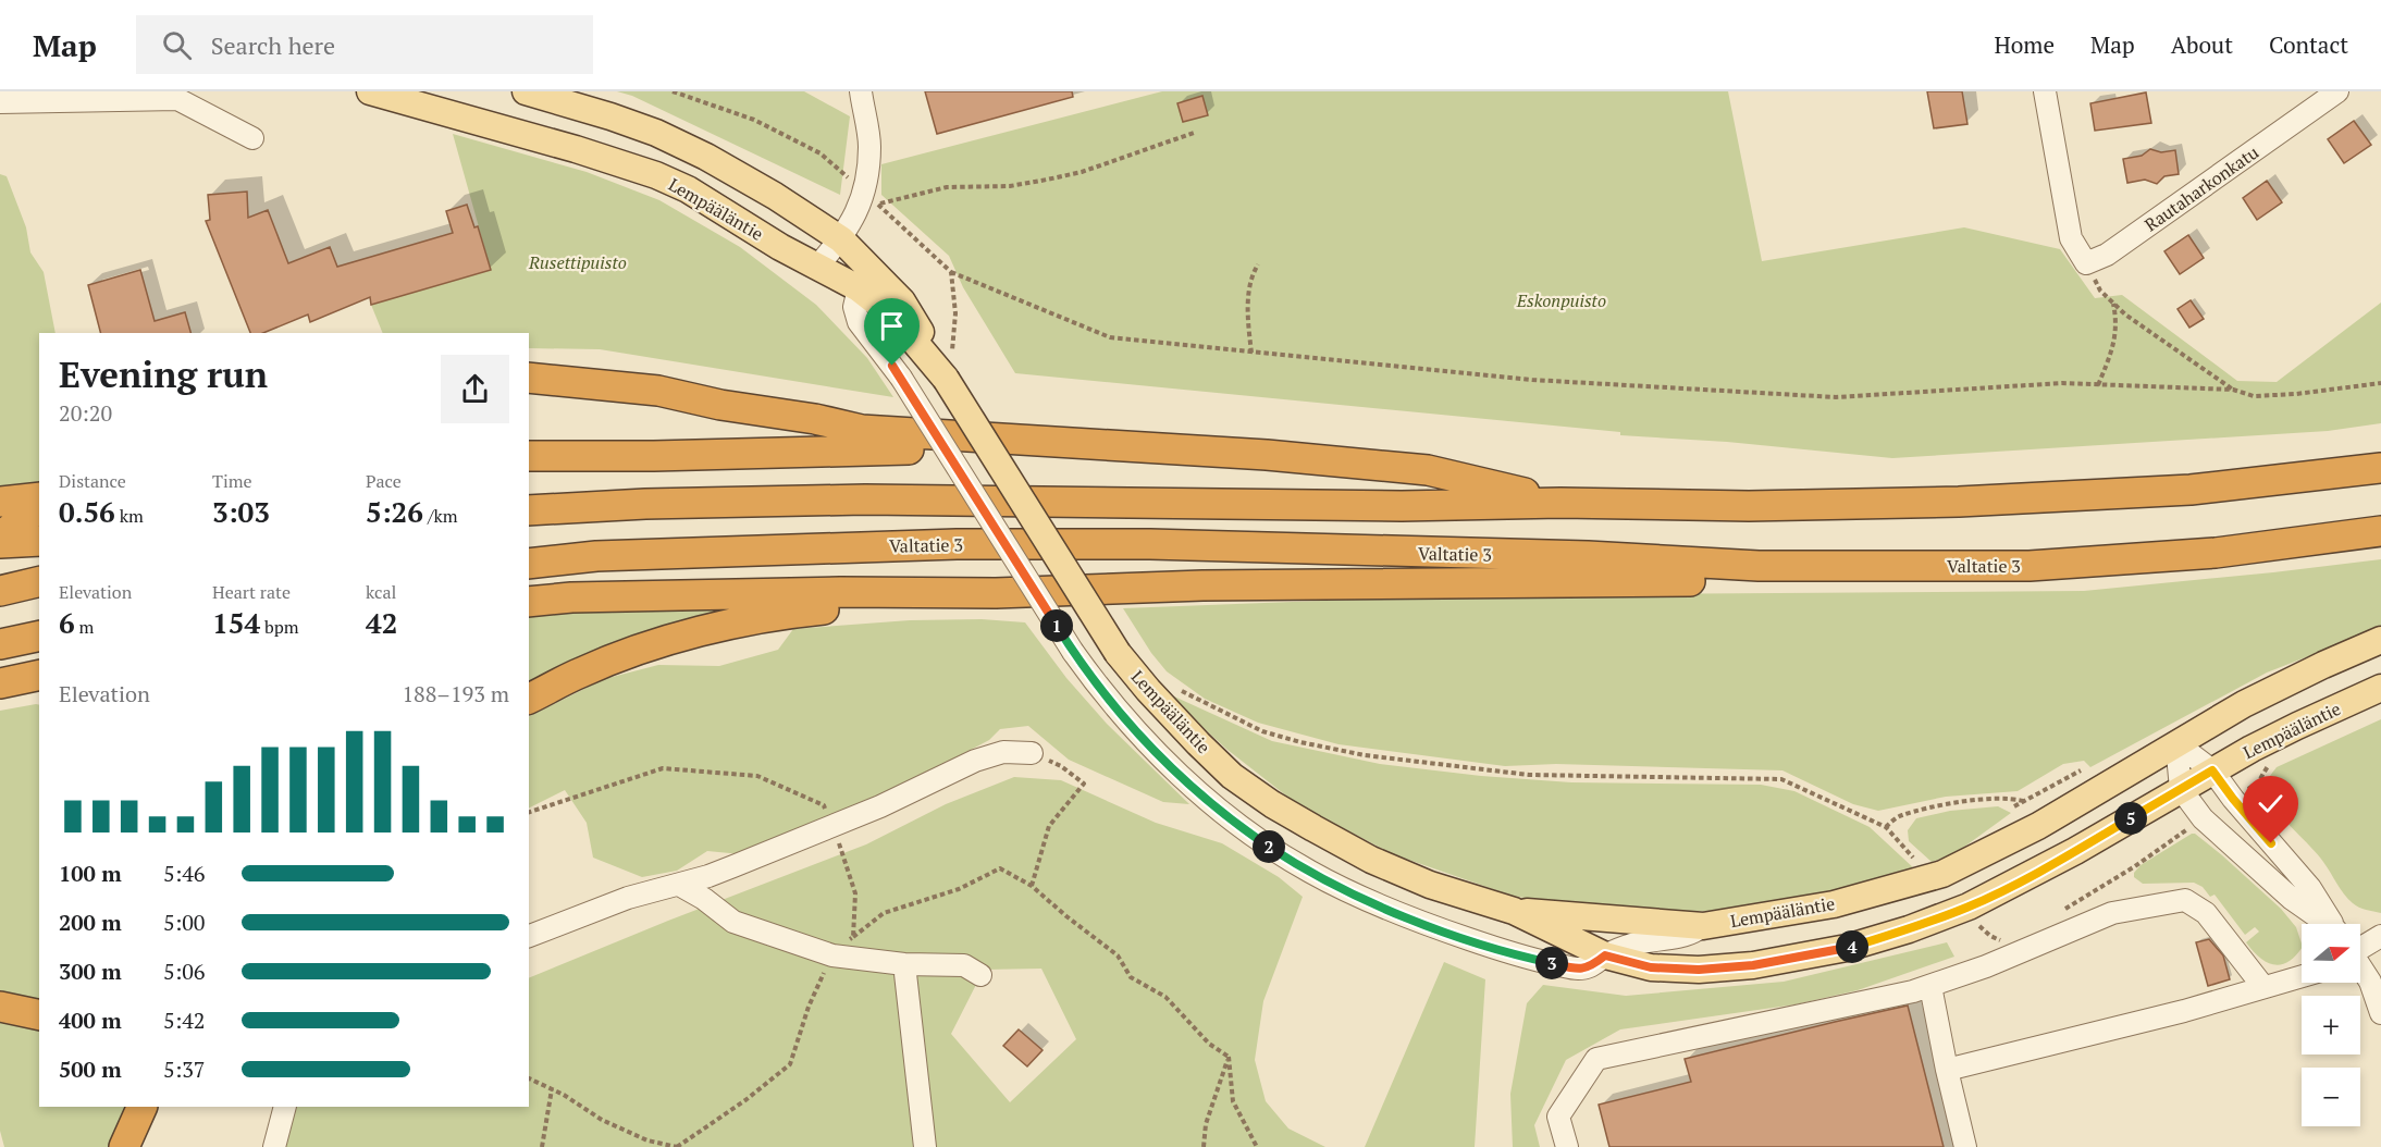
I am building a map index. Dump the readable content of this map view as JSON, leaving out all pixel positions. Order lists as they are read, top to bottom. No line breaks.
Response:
{"streets":{"highway":["Valtatie 3"],"main road":["Lempääläntie"],"street":["Rautaharkonkatu"]},"parks":["Rusettipuisto","Eskonpuisto"],"north":"right","page":{"header":"Map","search":"Search here","nav":["Home","Map","About","Contact"],"heading":["Evening run","20:20"],"stats":[["Distance","0.56 km"],["Time","3:03"],["Pace","5:26 /km"],["Elevation","6 m"],["Heart rate","154 bpm"],["kcal","42"]],"pins":["1","5","2","4","3"],"chart":["Elevation","188–193 m"],"list":[{"name":"100 m","note":"5:46"},{"name":"200 m","note":"5:00"},{"name":"300 m","note":"5:06"},{"name":"400 m","note":"5:42"},{"name":"500 m","note":"5:37"}],"map_buttons":["+","−"]}}
